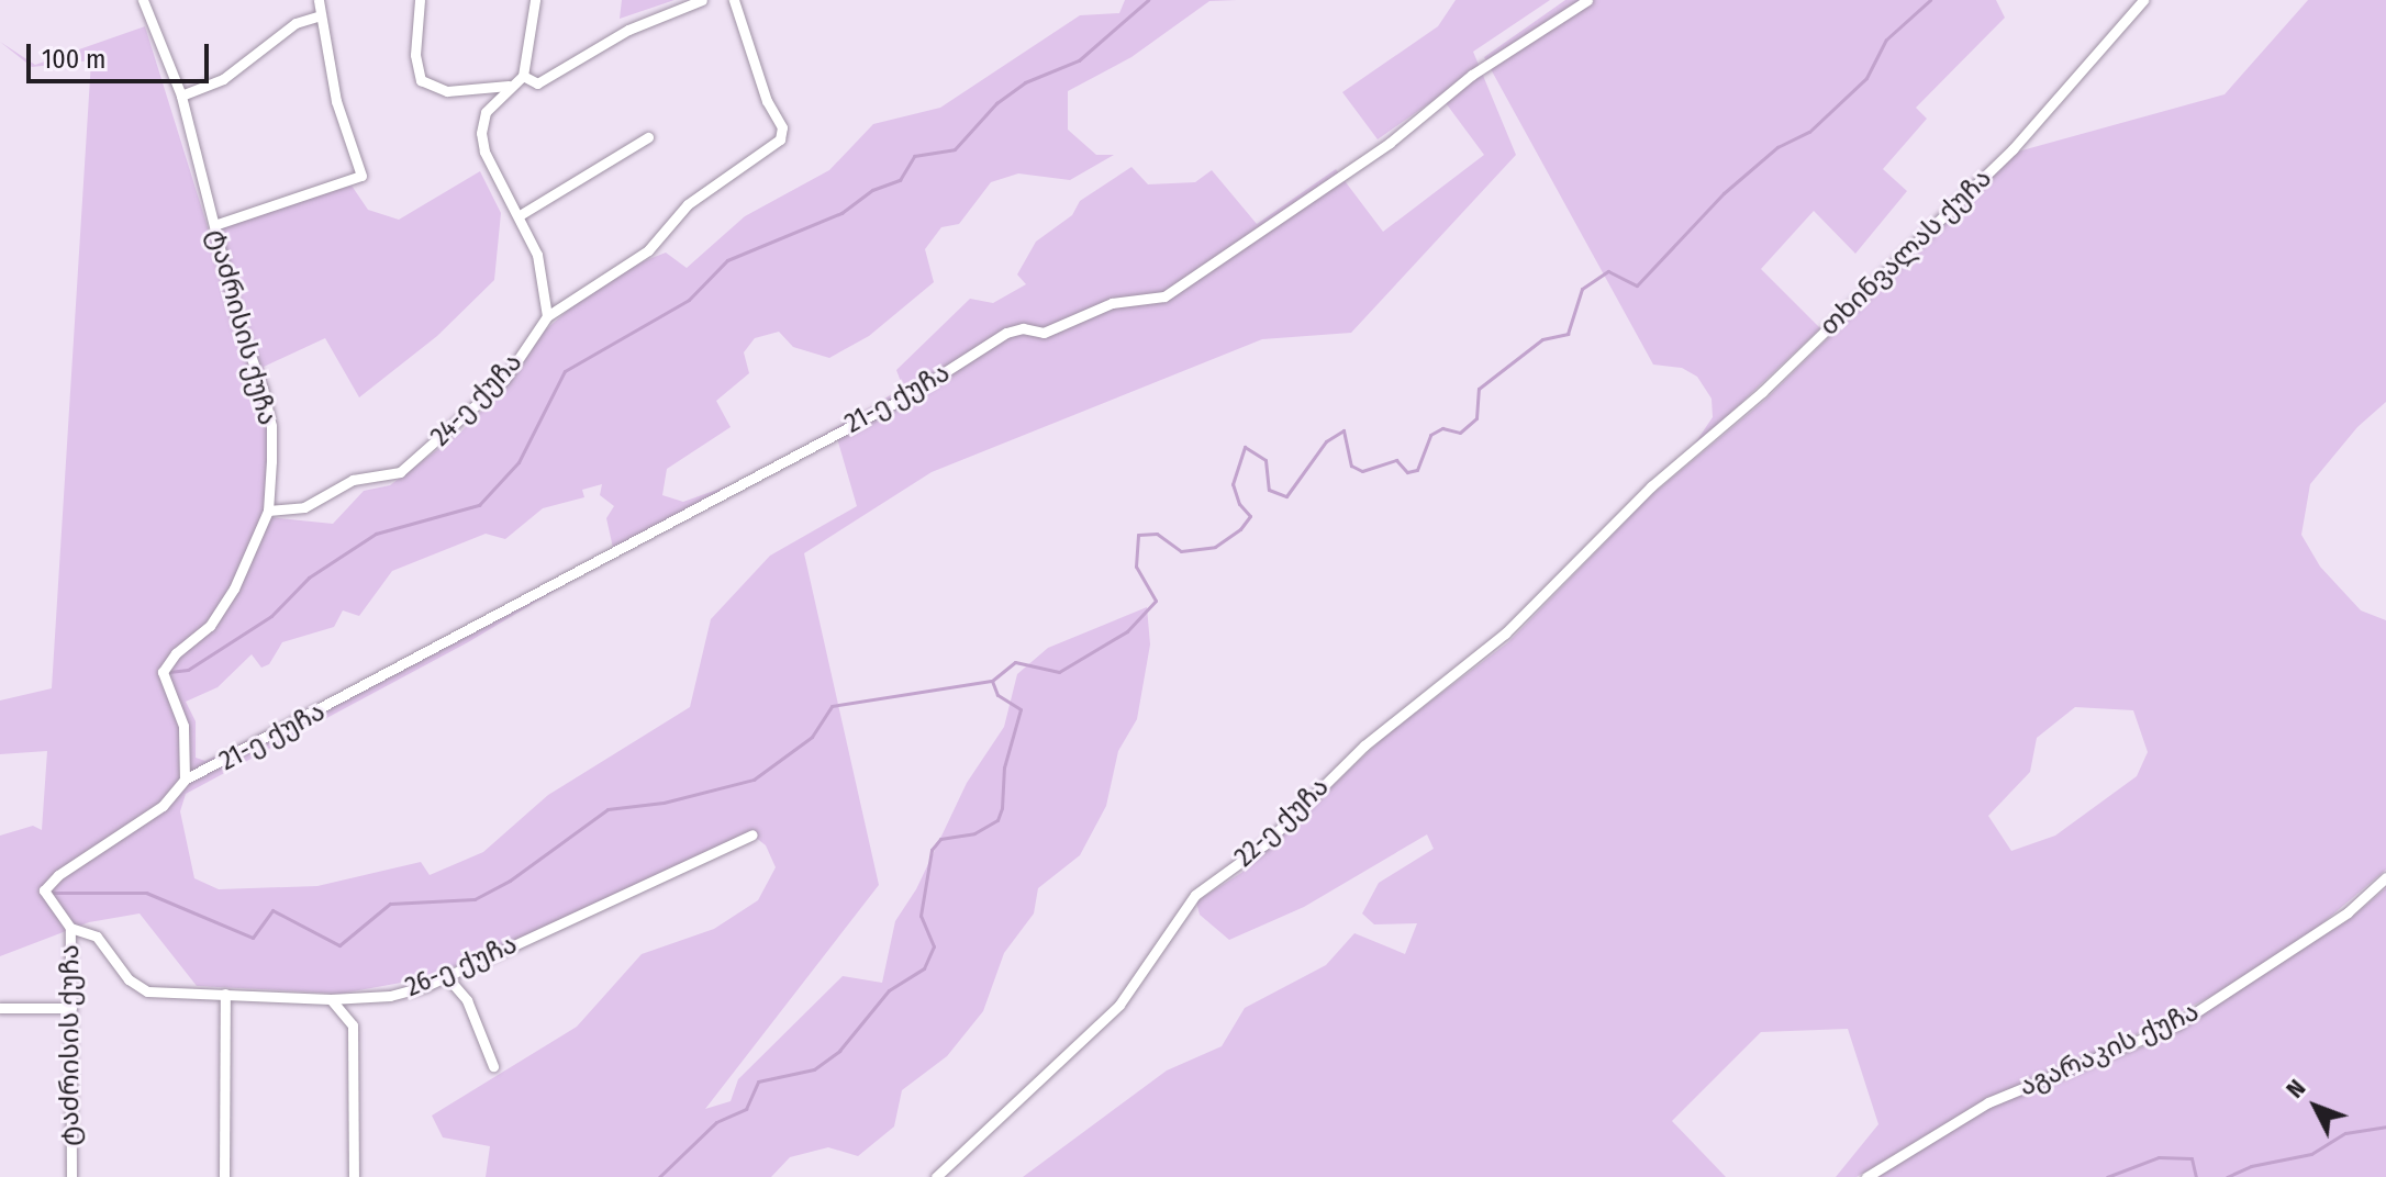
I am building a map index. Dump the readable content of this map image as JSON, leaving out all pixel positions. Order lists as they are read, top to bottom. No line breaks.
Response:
{"streets":{"street":["თხინვალას ქუჩა","ტაძრისის ქუჩა","21-ე ქუჩა","24-ე ქუჩა","22-ე ქუჩა","26-ე ქუჩა","აგარაკის ქუჩა"]},"crossings":[["თხინვალას ქუჩა","22-ე ქუჩა"],["ტაძრისის ქუჩა","21-ე ქუჩა"],["ტაძრისის ქუჩა","24-ე ქუჩა"],["ტაძრისის ქუჩა","26-ე ქუჩა"]],"scale_bar":"100 m","north":"top left"}
